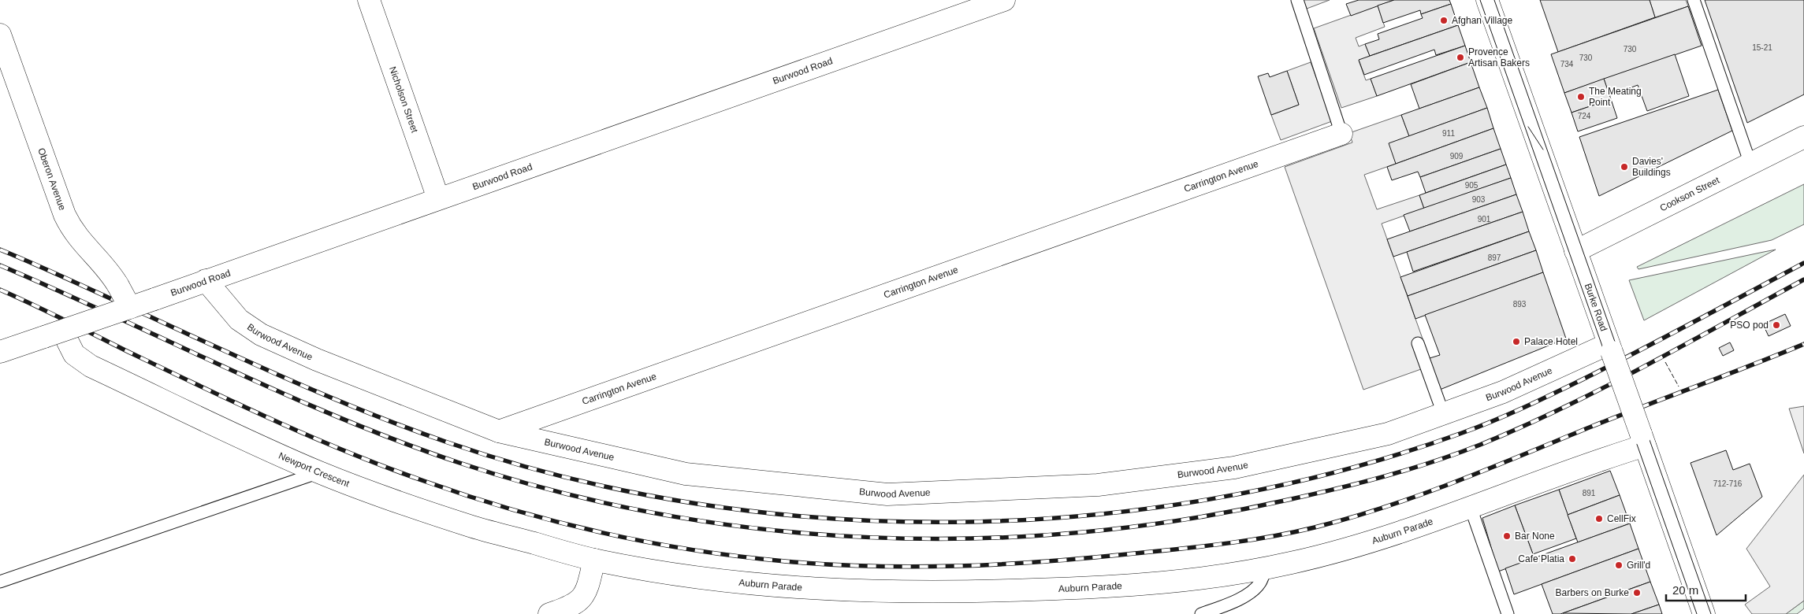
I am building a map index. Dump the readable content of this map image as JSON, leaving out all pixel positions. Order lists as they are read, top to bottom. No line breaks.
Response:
{"streets":{"street":["Burwood Road","Nicholson Street","Carrington Avenue","Oberon Avenue","Cookson Street","Burke Road","Burwood Avenue","Newport Crescent","Auburn Parade"]},"crossings":[["Burwood Road","Nicholson Street"],["Burwood Road","Oberon Avenue"],["Burwood Road","Burwood Avenue"],["Burwood Road","Newport Crescent"],["Carrington Avenue","Burwood Avenue"],["Cookson Street","Burke Road"],["Burke Road","Burwood Avenue"],["Burke Road","Auburn Parade"],["Newport Crescent","Auburn Parade"]],"places":["Afghan Village","Provence Artisan Bakers","The Meating Point","Davies' Buildings","PSO pod","Palace Hotel","CellFix","Bar None","Cafe Platia","Grill'd","Barbers on Burke"],"house_numbers":["15-21","730","730","734","724","911","909","905","903","901","897","893","712-716","891"],"scale_bar":"20 m"}
